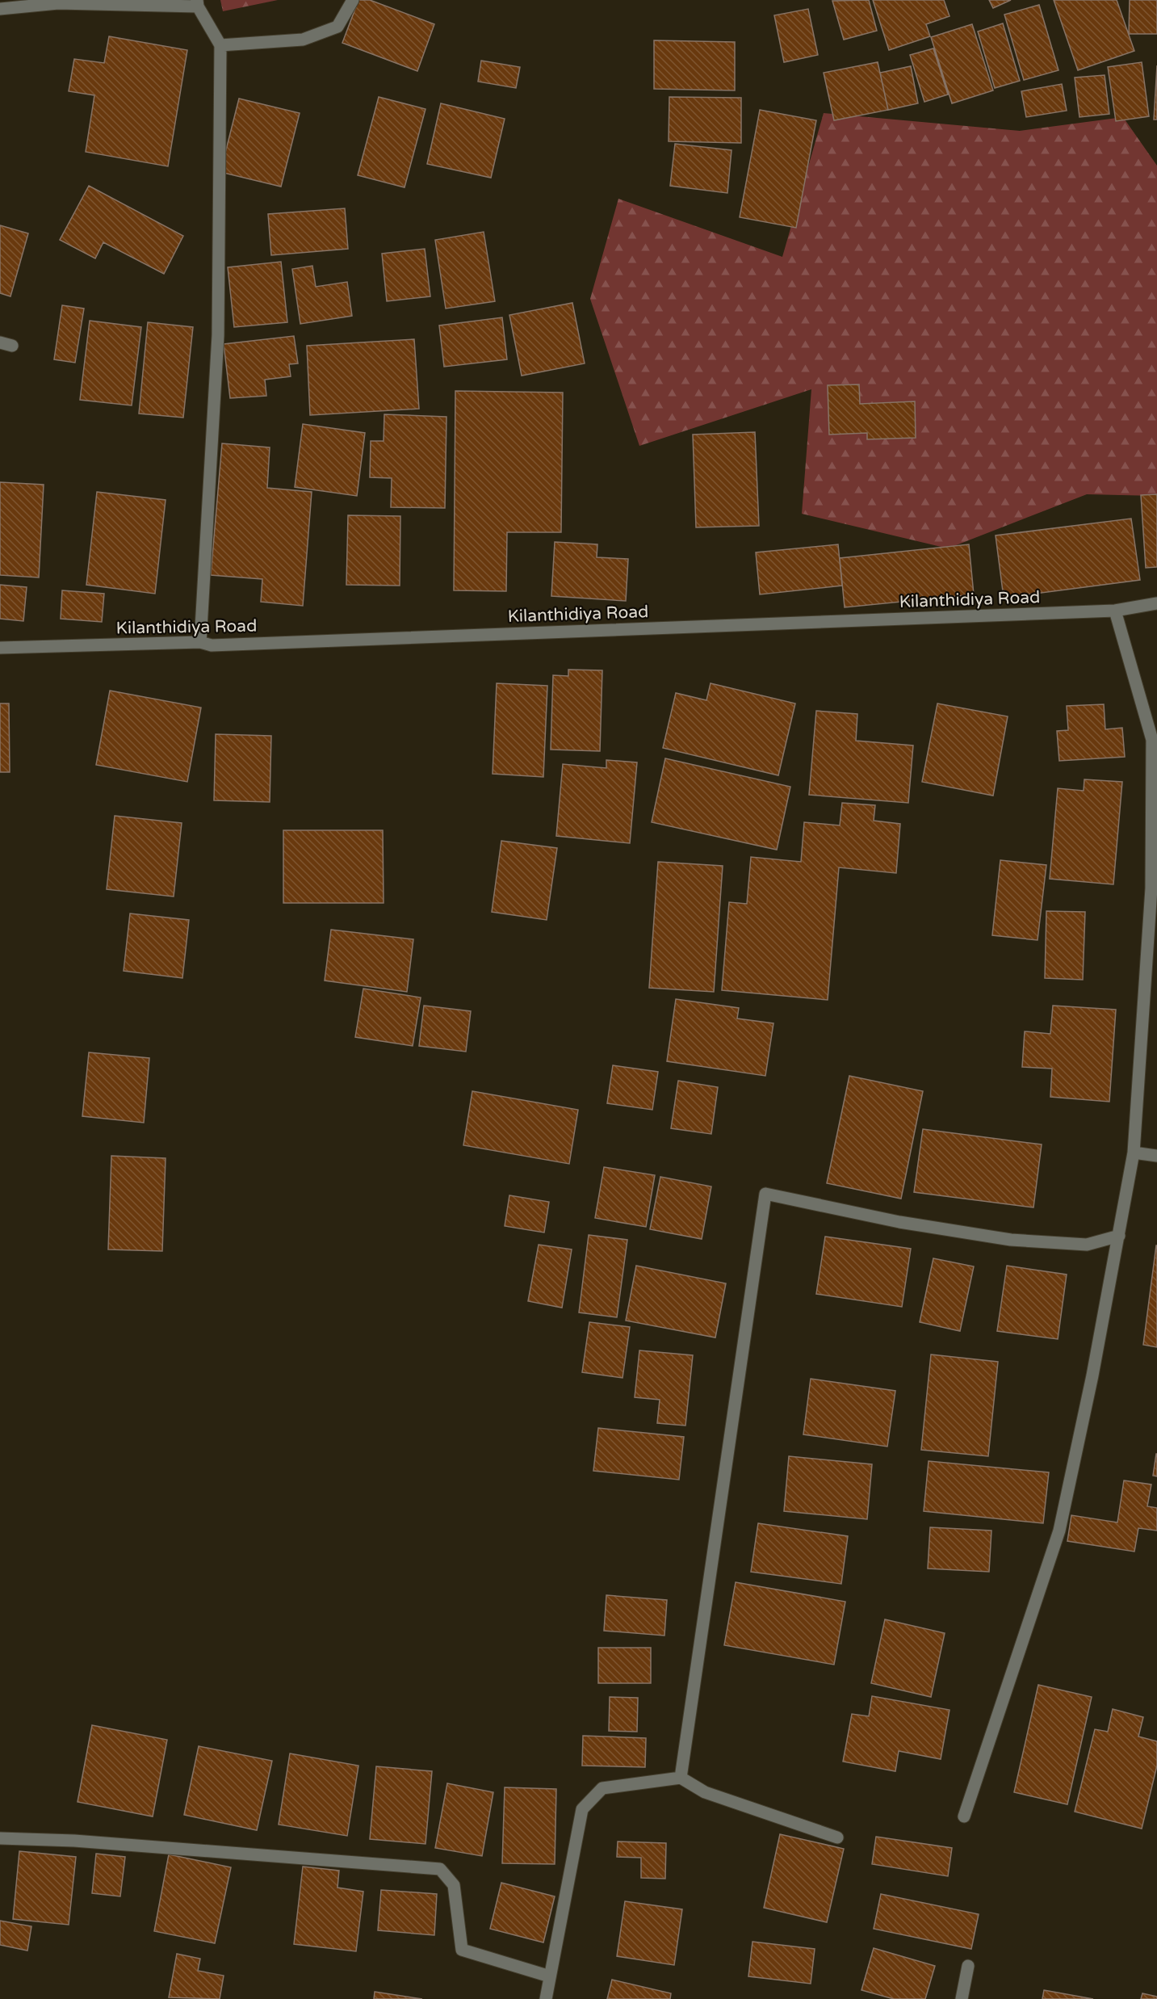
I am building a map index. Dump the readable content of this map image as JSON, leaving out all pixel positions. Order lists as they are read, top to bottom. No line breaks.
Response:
{"streets":{"street":["Kilanthidiya Road"]}}
